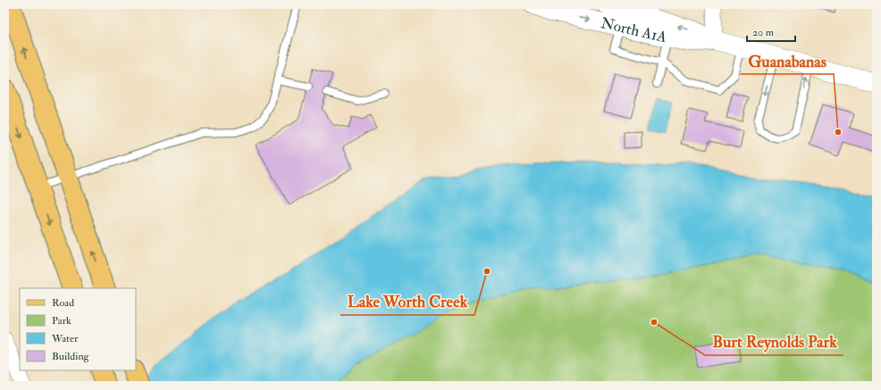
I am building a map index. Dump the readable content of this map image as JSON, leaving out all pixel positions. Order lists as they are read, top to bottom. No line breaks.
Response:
{"streets":{"street":["North A1A"]},"places":["Guanabanas","Lake Worth Creek","Burt Reynolds Park"],"legend":["Road","Park","Water","Building"],"scale_bar":"20 m"}
